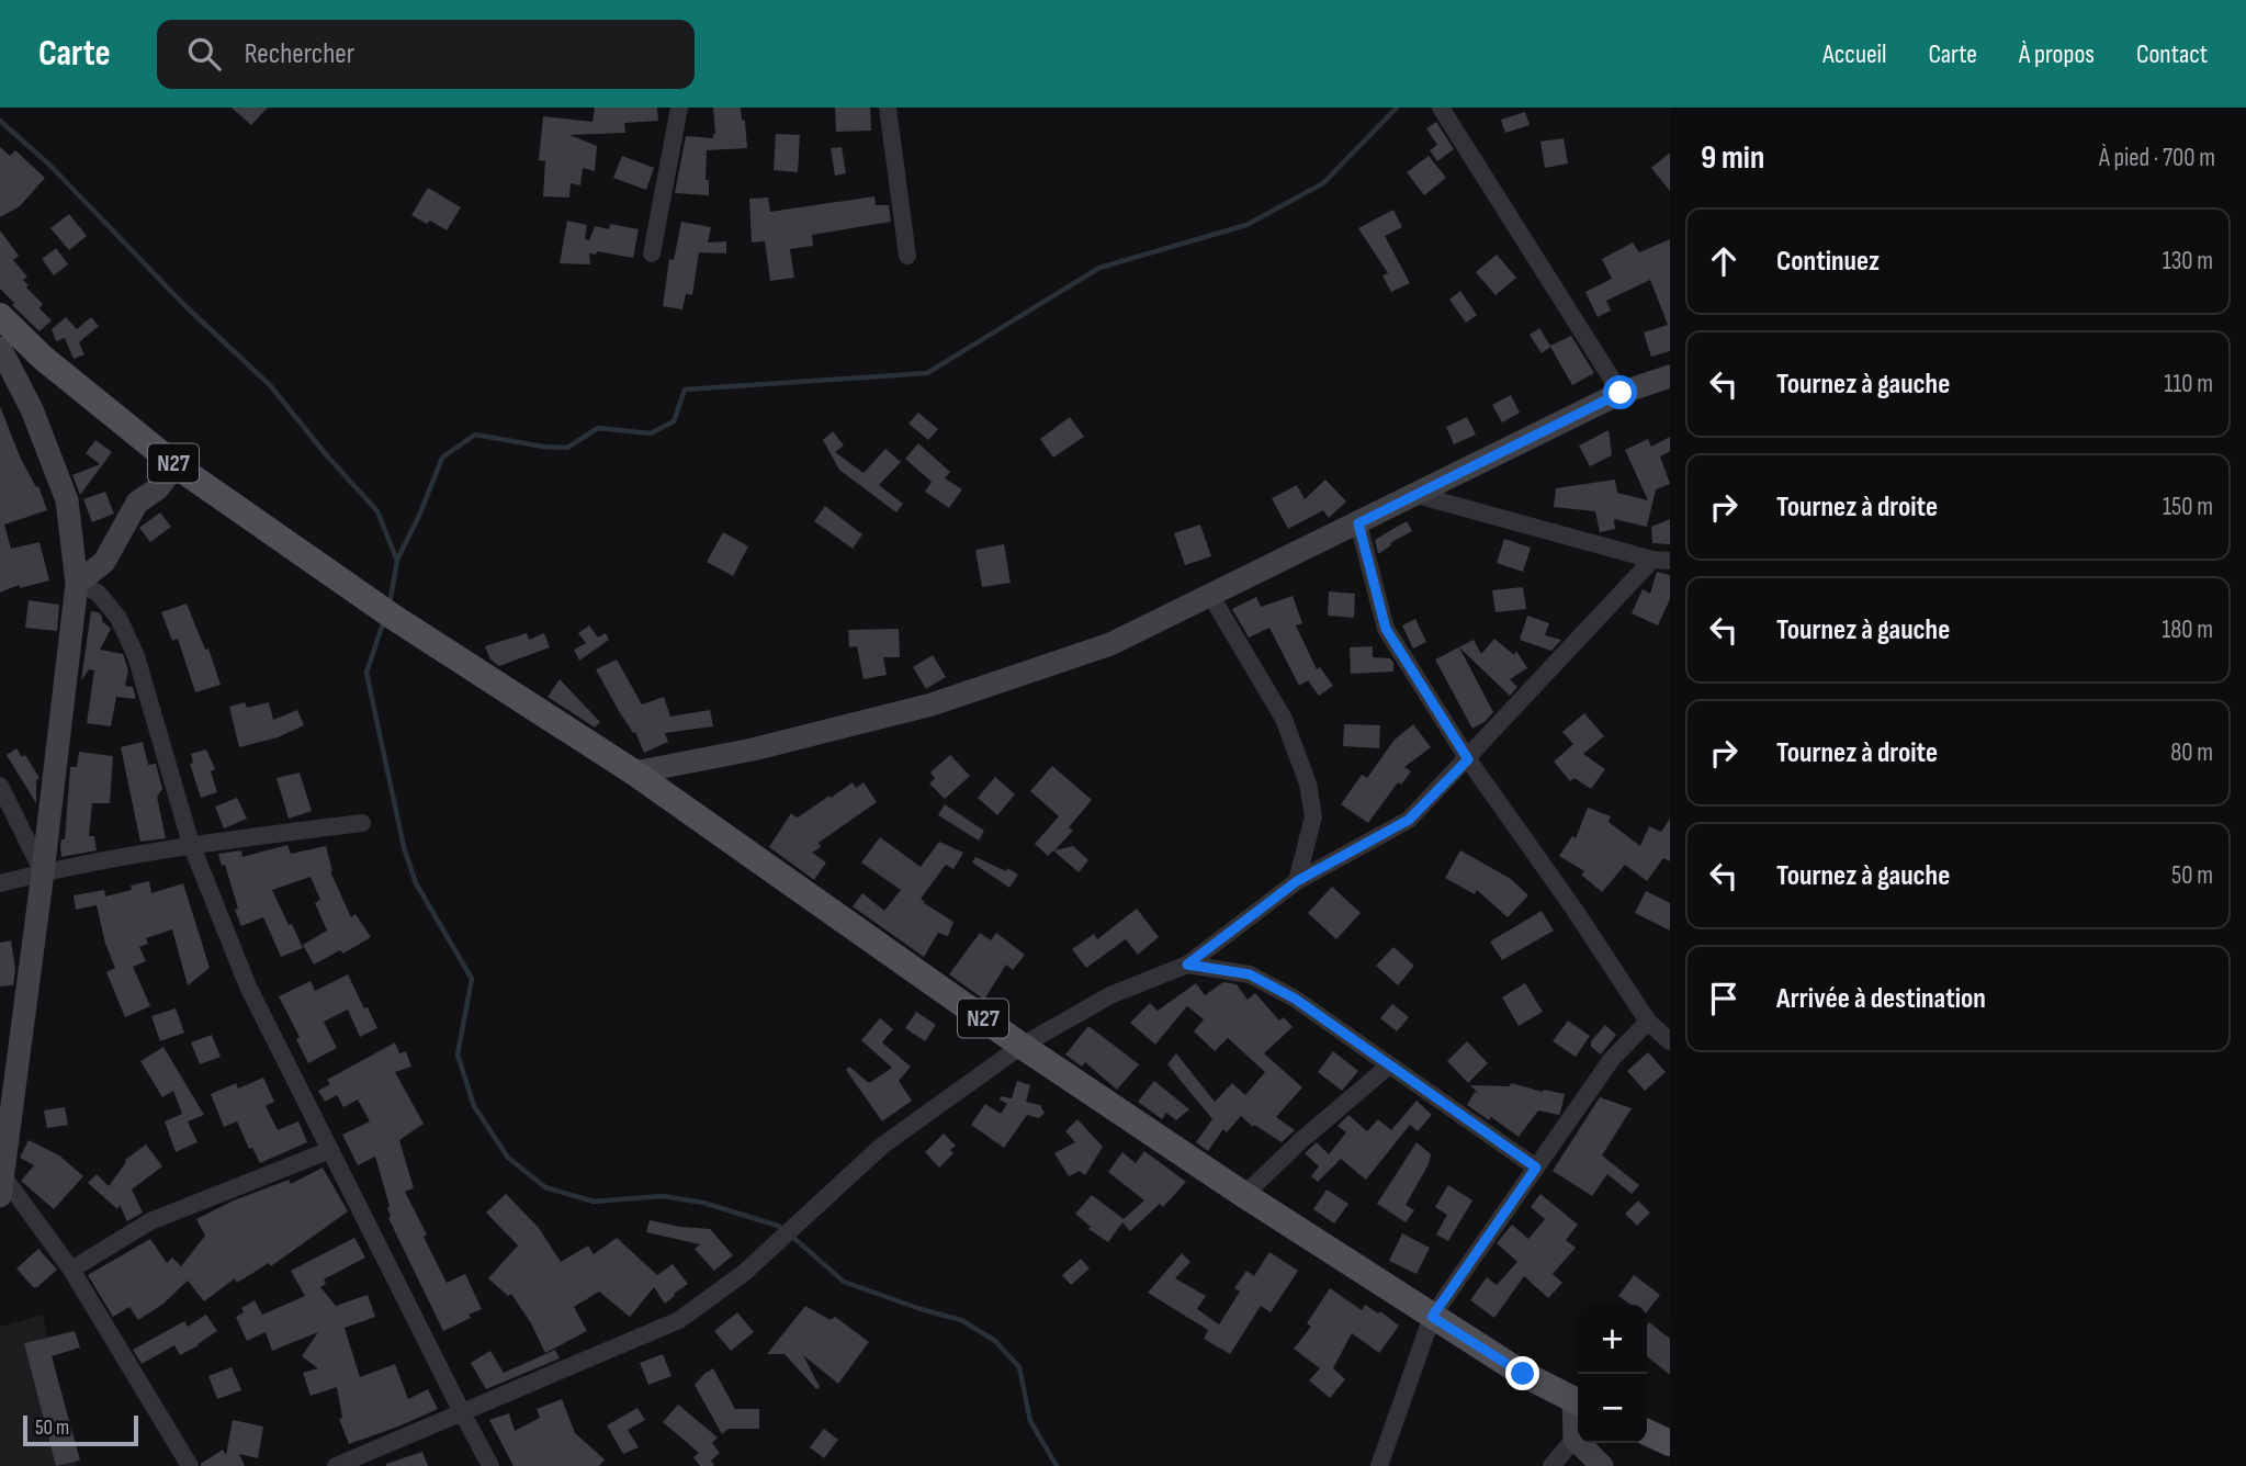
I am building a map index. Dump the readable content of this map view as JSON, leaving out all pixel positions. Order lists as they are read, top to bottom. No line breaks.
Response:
{"streets":{"main road":["N27"]},"scale_bar":"50 m","page":{"header":"Carte","search":"Rechercher","nav":["Accueil","Carte","À propos","Contact"],"heading":["9 min","À pied · 700 m"],"list":[["Continuez","130 m"],["Tournez à gauche","110 m"],["Tournez à droite","150 m"],["Tournez à gauche","180 m"],["Tournez à droite","80 m"],["Tournez à gauche","50 m"],"Arrivée à destination"],"map_buttons":["+","−"],"scale":"50 m"}}
